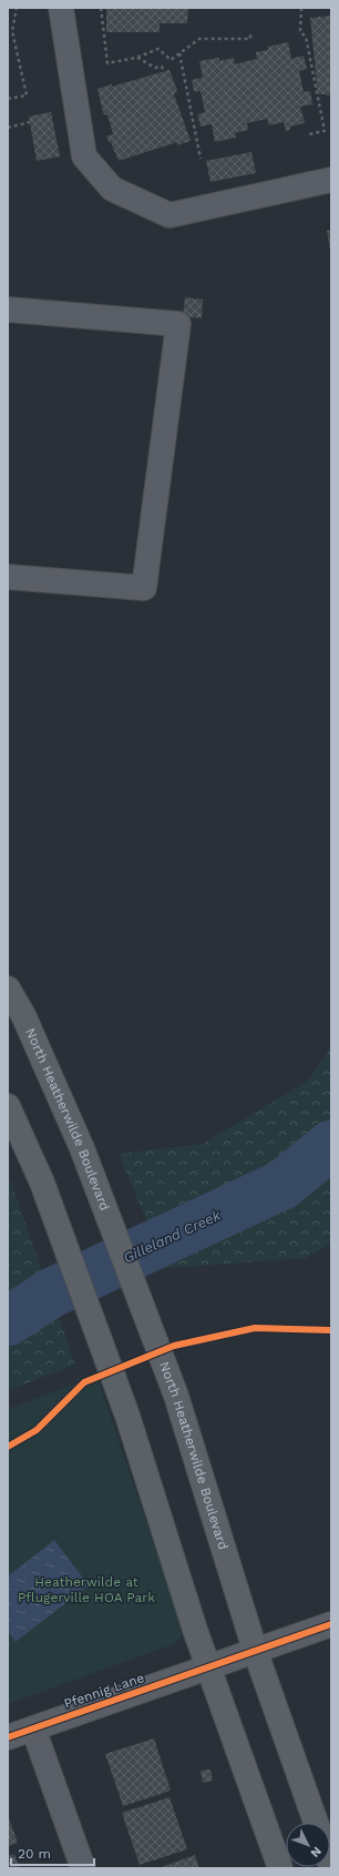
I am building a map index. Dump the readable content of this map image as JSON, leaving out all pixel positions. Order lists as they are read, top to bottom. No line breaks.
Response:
{"streets":{"main road":["North Heatherwilde Boulevard"],"street":["Pfennig Lane"]},"crossings":[["North Heatherwilde Boulevard","Pfennig Lane"]],"water":["Gilleland Creek"],"parks":["Heatherwilde at Pflugerville HOA Park"],"scale_bar":"20 m","north":"bottom right"}
